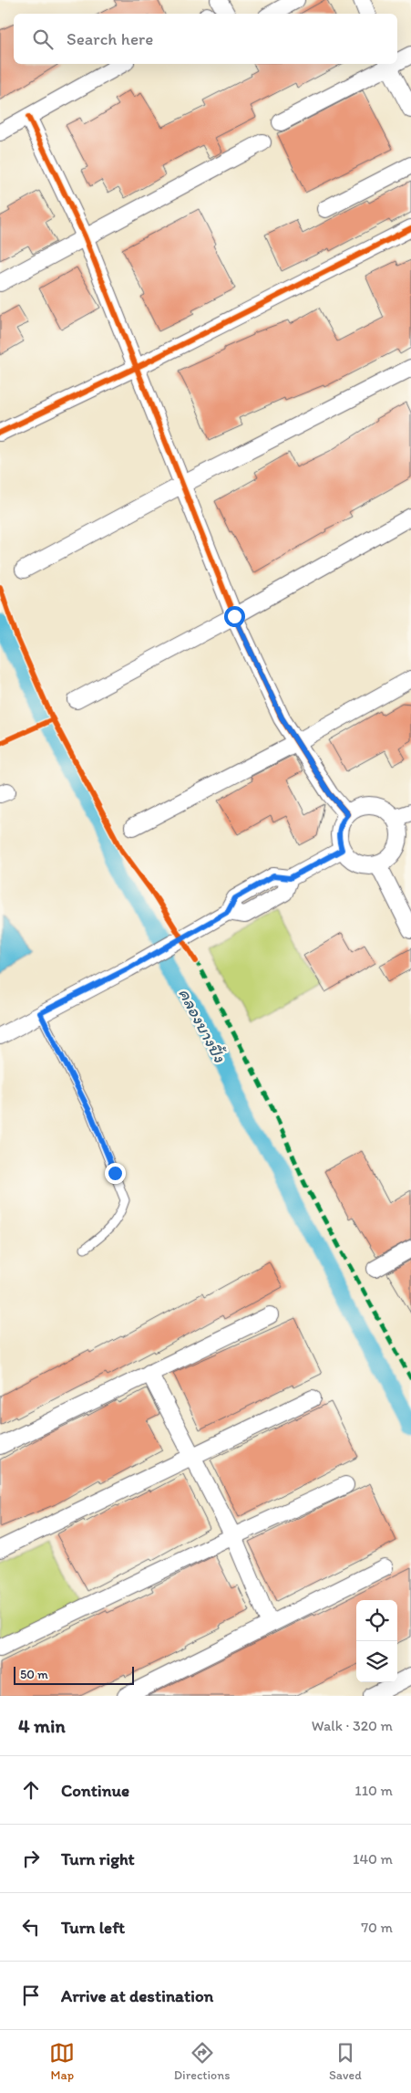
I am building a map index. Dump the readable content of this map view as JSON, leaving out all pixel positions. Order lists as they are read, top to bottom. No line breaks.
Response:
{"water":["คลองบางปิ้ง"],"scale_bar":"50 m","page":{"search":"Search here","scale":"50 m","heading":["4 min","Walk · 320 m"],"list":[["Continue","110 m"],["Turn right","140 m"],["Turn left","70 m"],"Arrive at destination"],"nav":["Map","Directions","Saved"]}}
